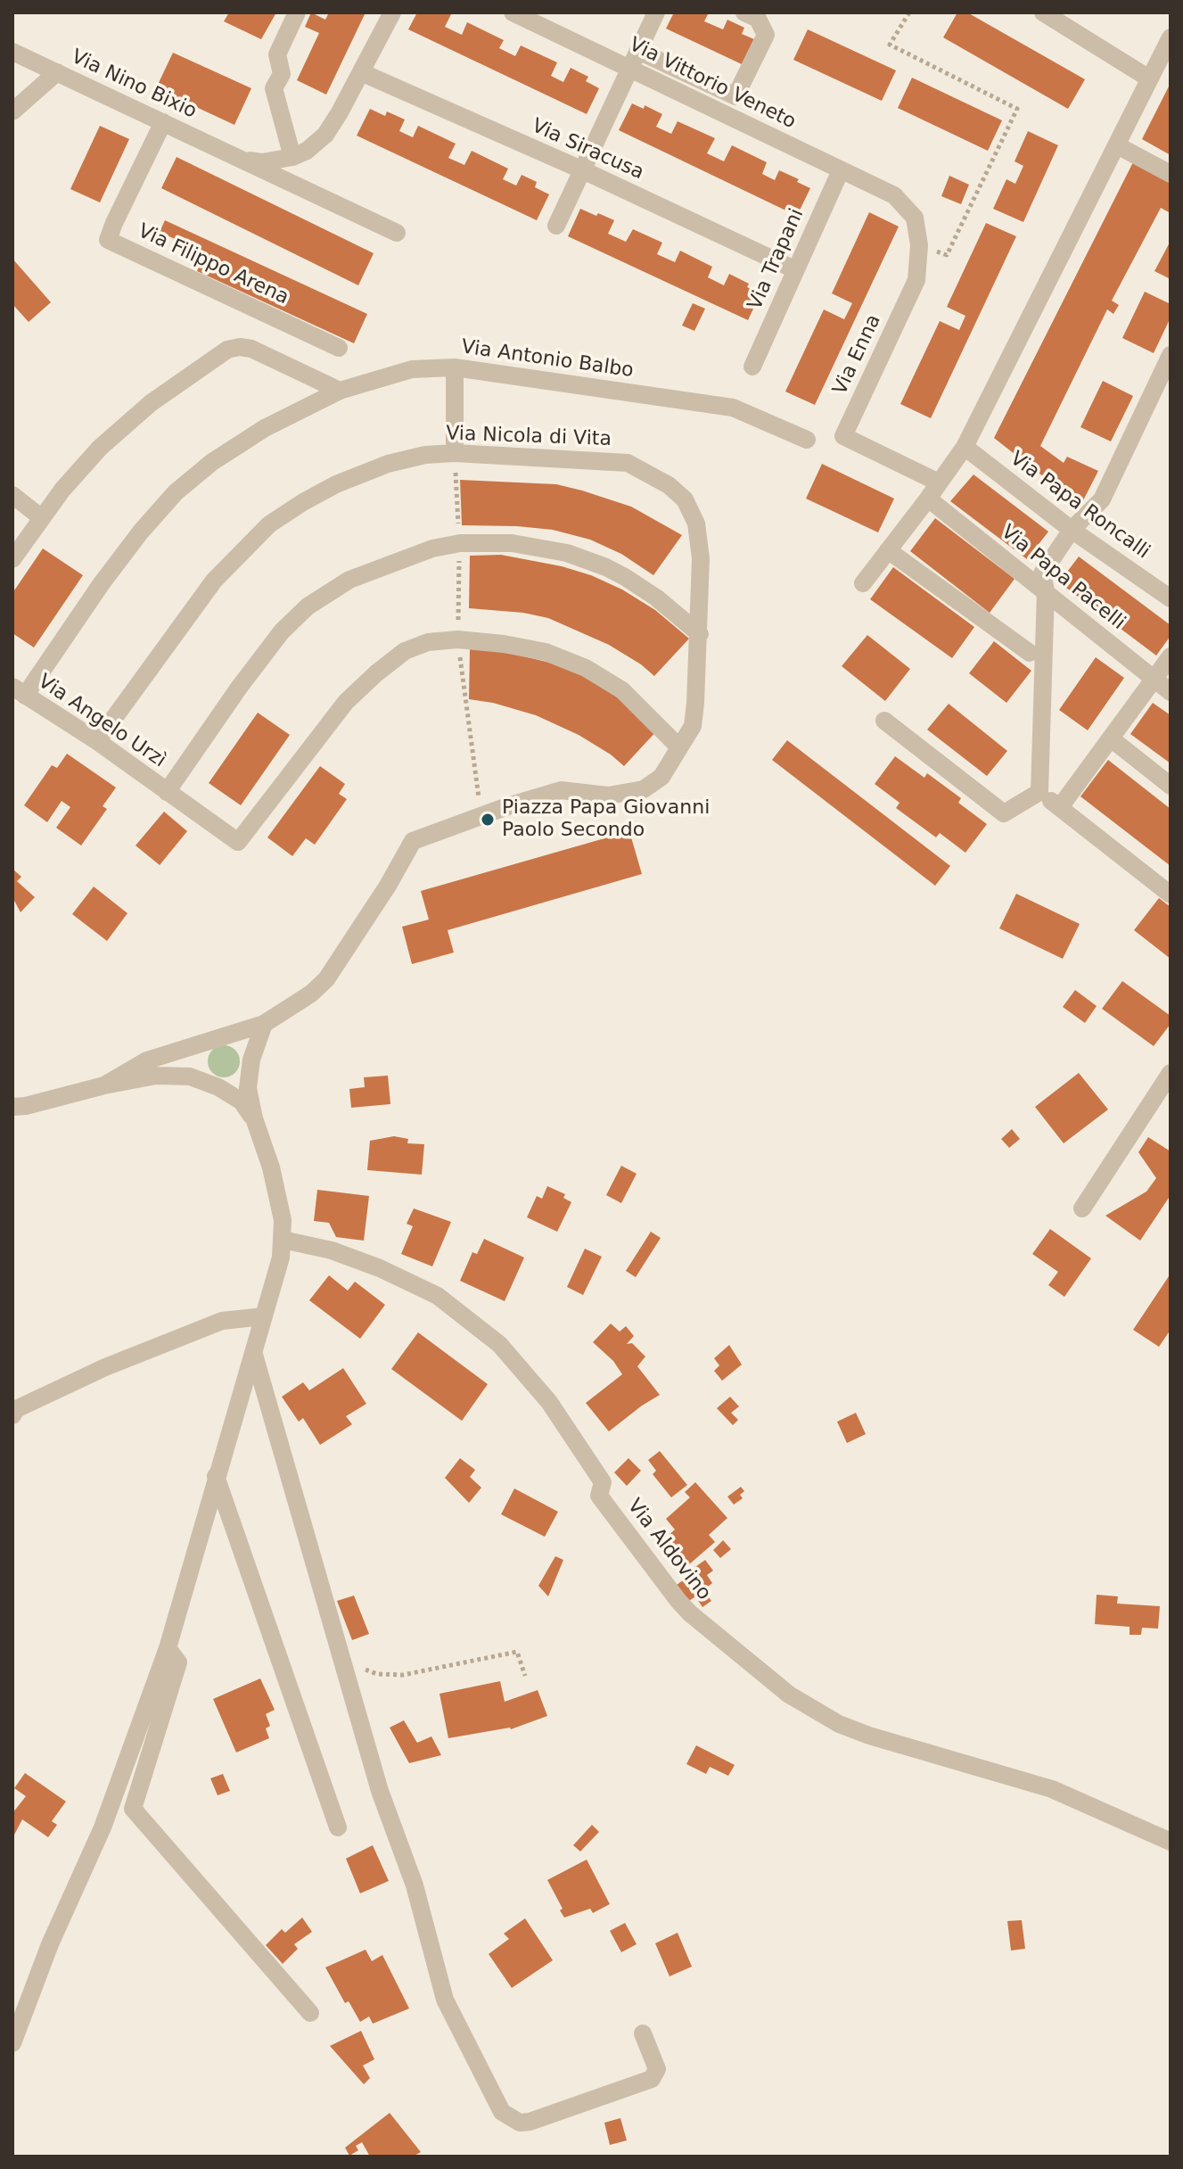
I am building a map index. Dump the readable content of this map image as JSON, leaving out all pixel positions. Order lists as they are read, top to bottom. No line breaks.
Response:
{"streets":{"street":["Via Vittorio Veneto","Via Nino Bixio","Via Siracusa","Via Trapani","Via Filippo Arena","Via Enna","Via Antonio Balbo","Via Nicola di Vita","Via Papa Roncalli","Via Papa Pacelli","Via Angelo Urzì","Via Aldovino"]},"crossings":[["Via Vittorio Veneto","Via Trapani"],["Via Vittorio Veneto","Via Enna"],["Via Nino Bixio","Via Filippo Arena"],["Via Siracusa","Via Trapani"],["Via Antonio Balbo","Via Angelo Urzì"],["Via Nicola di Vita","Via Angelo Urzì"]],"places":["Piazza Papa Giovanni Paolo Secondo"]}
